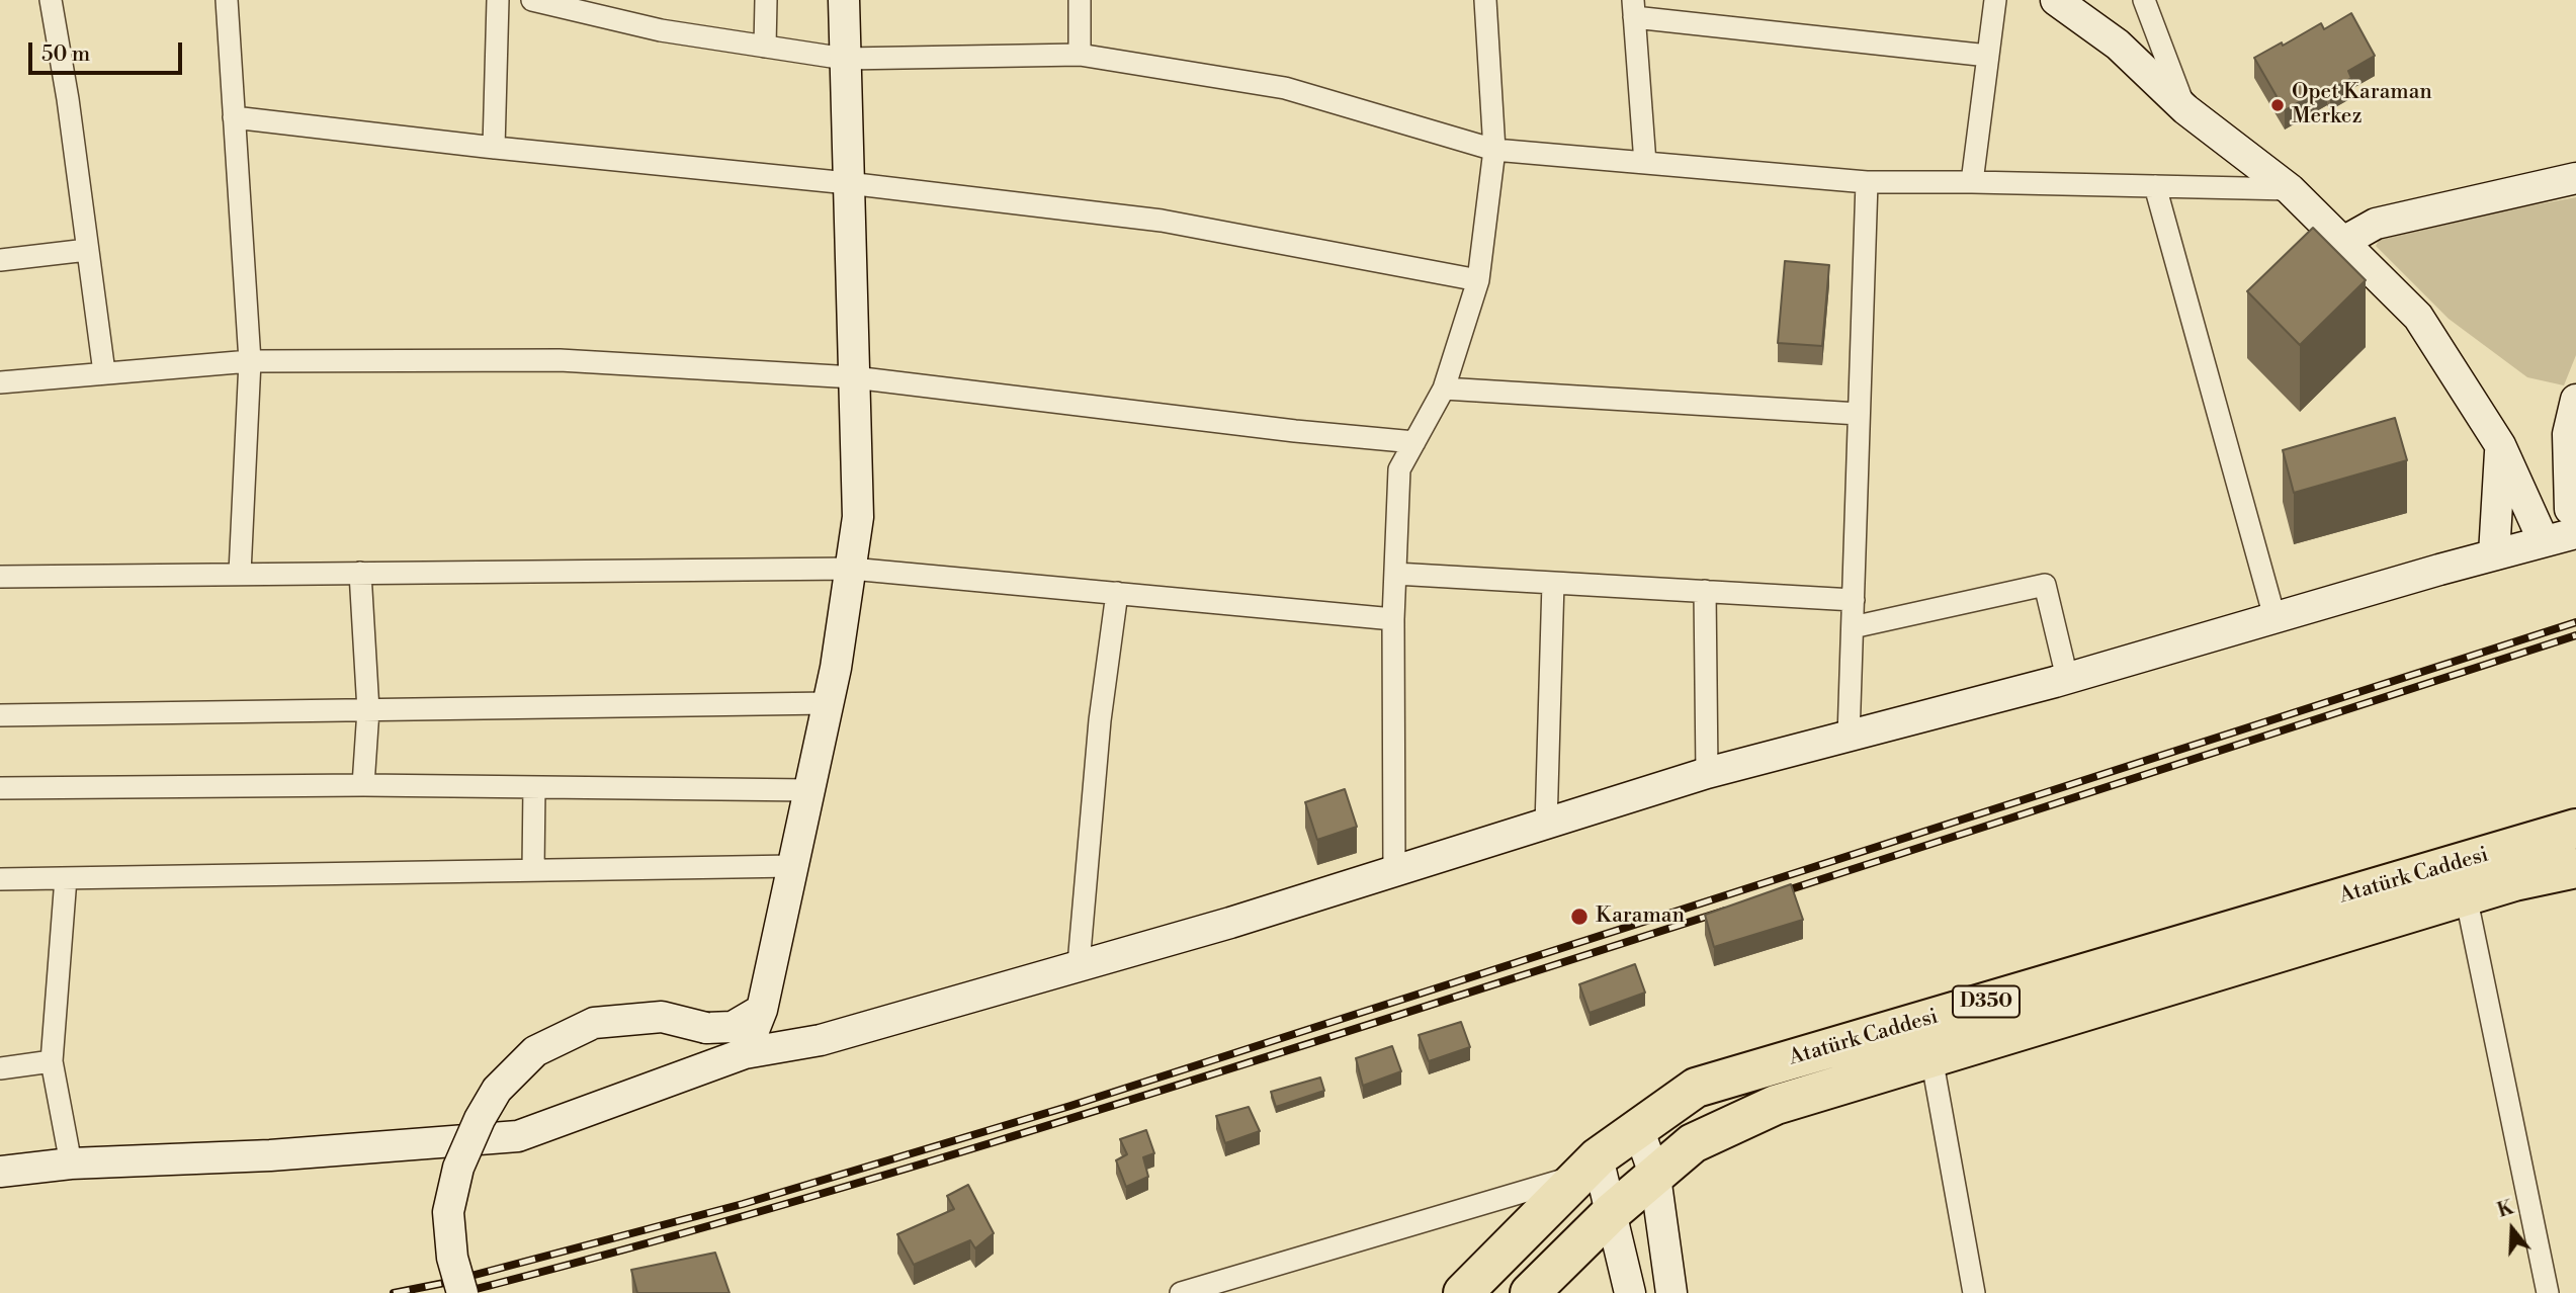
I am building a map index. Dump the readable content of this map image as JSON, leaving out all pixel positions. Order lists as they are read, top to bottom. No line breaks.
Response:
{"streets":{"highway":["Atatürk Caddesi","D350"]},"places":["Opet Karaman Merkez","Karaman"],"scale_bar":"50 m","north":"top"}
